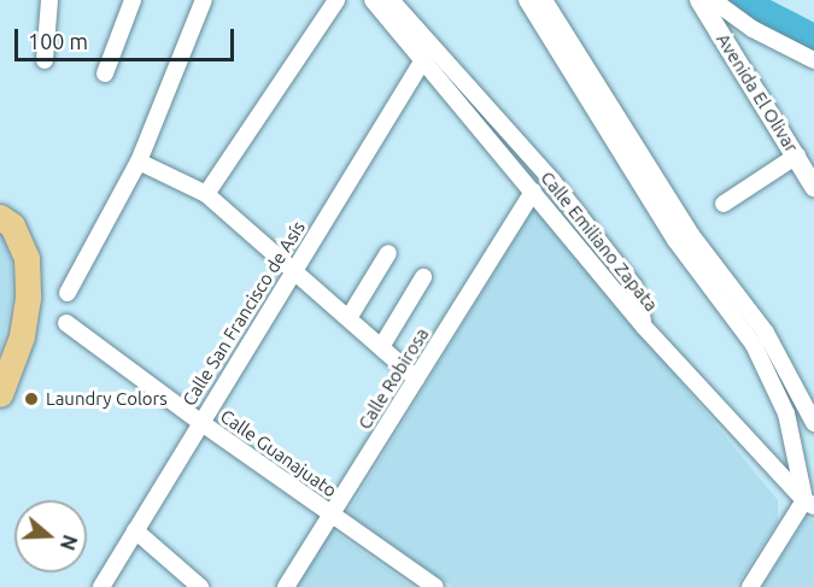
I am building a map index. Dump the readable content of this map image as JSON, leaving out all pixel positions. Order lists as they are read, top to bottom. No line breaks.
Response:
{"streets":{"street":["Avenida El Olivar","Calle Emiliano Zapata","Calle San Francisco de Asís","Calle Robirosa","Calle Guanajuato"]},"crossings":[["Calle Emiliano Zapata","Calle San Francisco de Asís"],["Calle Emiliano Zapata","Calle Robirosa"],["Calle San Francisco de Asís","Calle Guanajuato"],["Calle Robirosa","Calle Guanajuato"]],"places":["Laundry Colors"],"scale_bar":"100 m","north":"right"}
